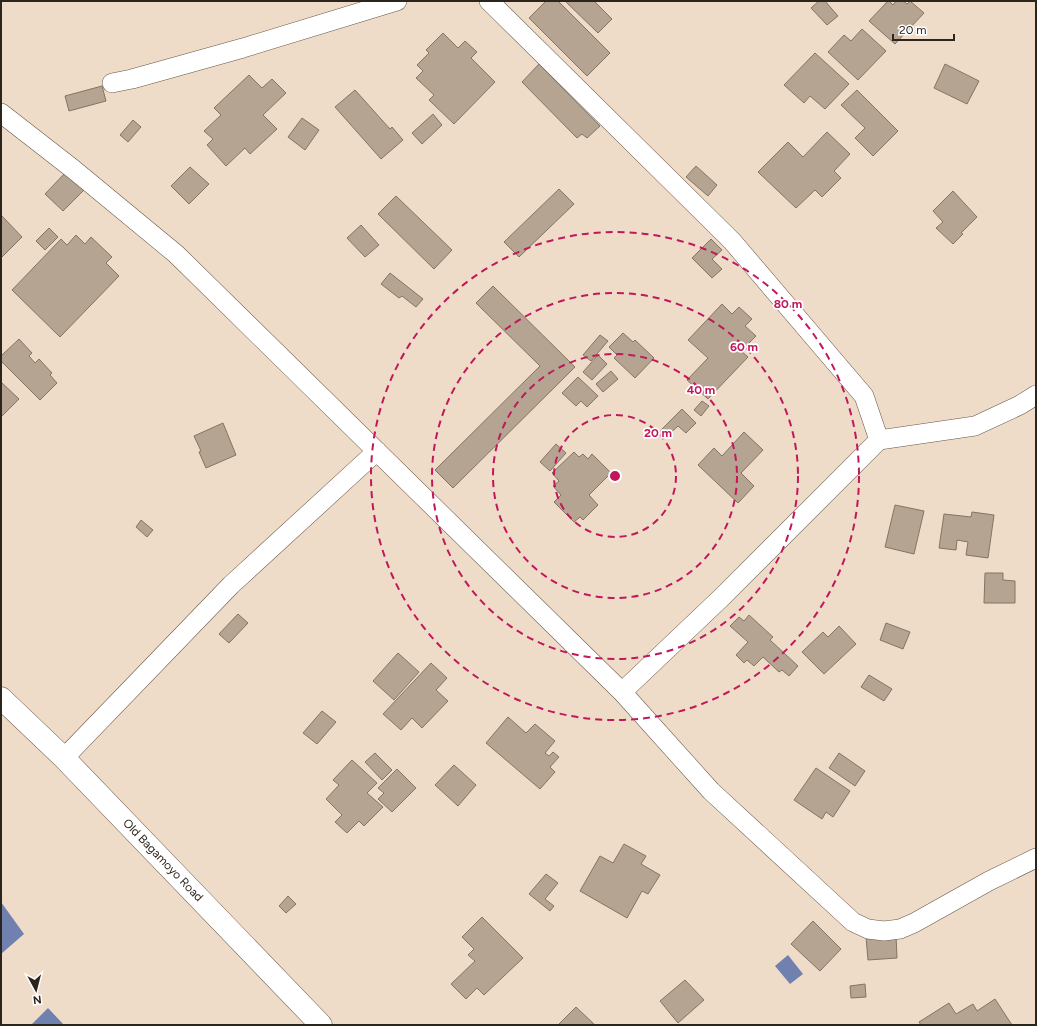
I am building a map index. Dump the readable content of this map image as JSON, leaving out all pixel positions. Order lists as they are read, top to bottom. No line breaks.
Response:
{"streets":{"street":["Old Bagamoyo Road"]},"scale_bar":"20 m","north":"bottom","rings":["80 m","60 m","40 m","20 m"]}
